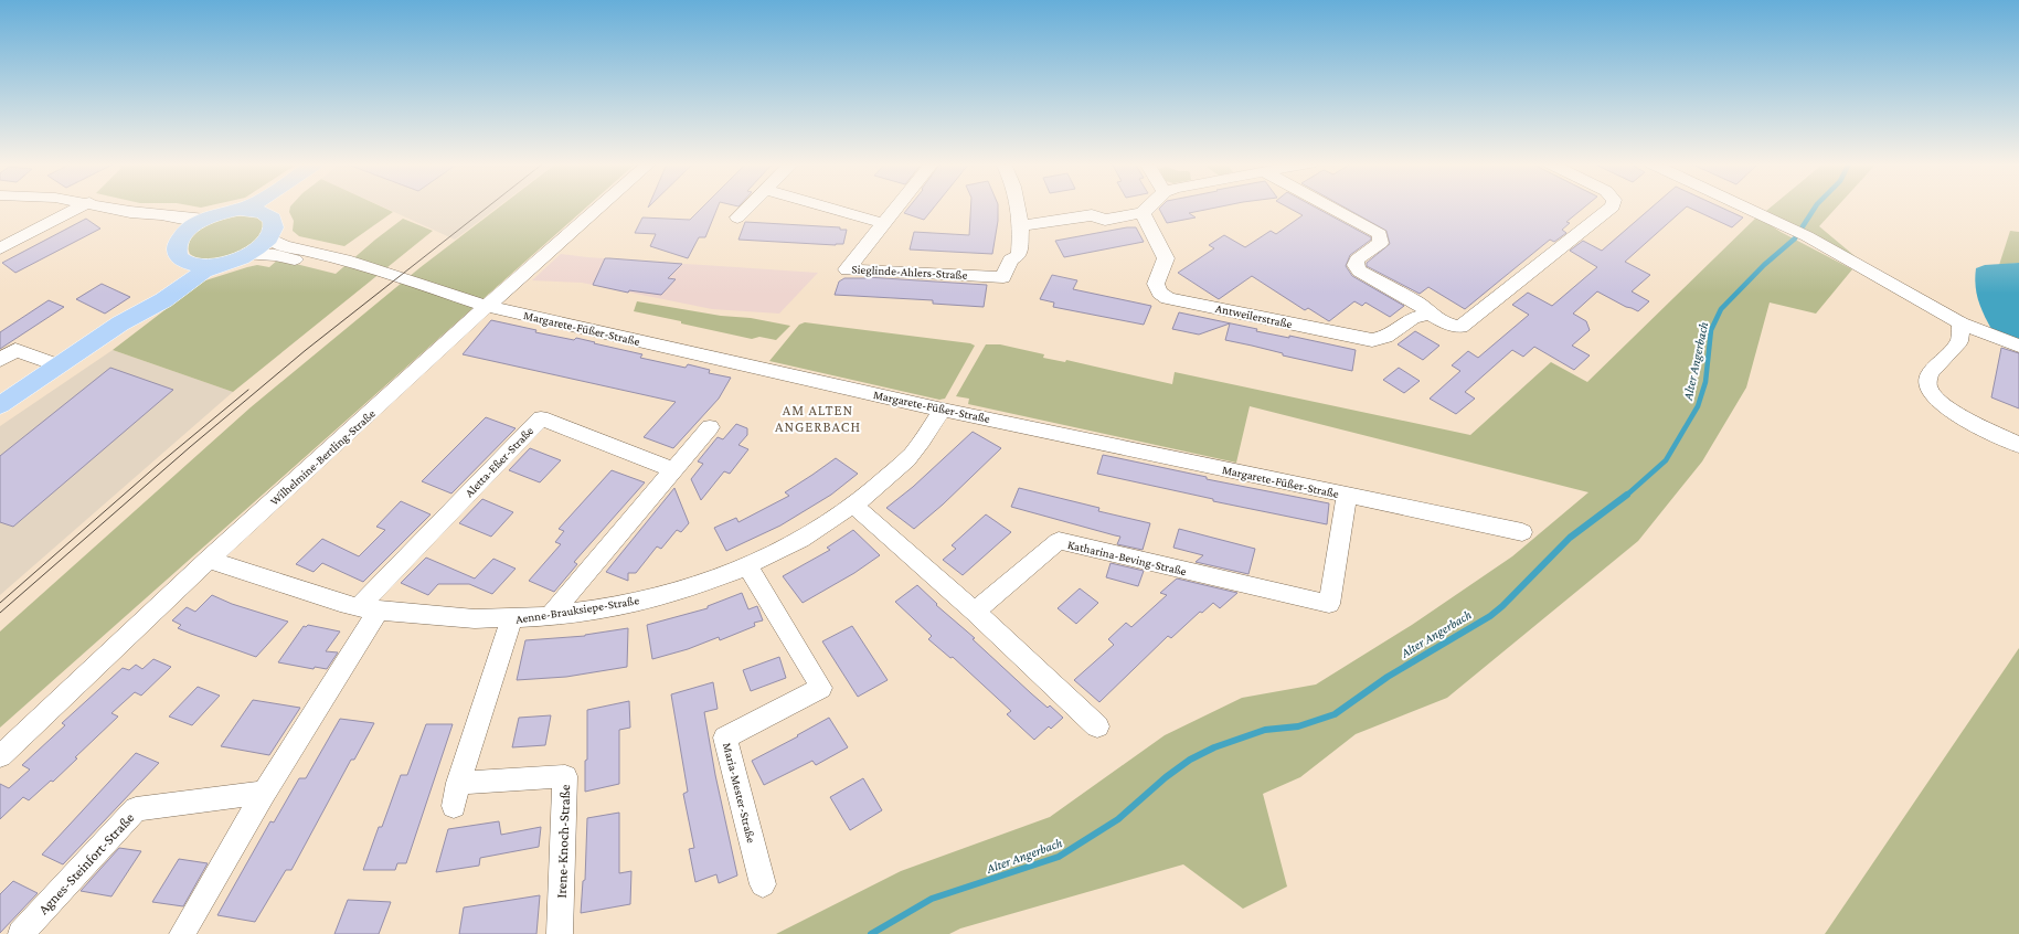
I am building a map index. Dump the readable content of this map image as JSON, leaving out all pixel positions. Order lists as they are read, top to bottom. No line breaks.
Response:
{"streets":{"street":["Sieglinde-Ahlers-Straße","Antweilerstraße","Margarete-Füßer-Straße","Wilhelmine-Bertling-Straße","Aletta-Eßer-Straße","Katharina-Beving-Straße","Aenne-Brauksiepe-Straße","Maria-Mester-Straße","Irene-Knoch-Straße","Agnes-Steinfort-Straße"]},"crossings":[["Margarete-Füßer-Straße","Wilhelmine-Bertling-Straße"],["Margarete-Füßer-Straße","Katharina-Beving-Straße"],["Margarete-Füßer-Straße","Aenne-Brauksiepe-Straße"],["Wilhelmine-Bertling-Straße","Aenne-Brauksiepe-Straße"],["Aletta-Eßer-Straße","Aenne-Brauksiepe-Straße"],["Aenne-Brauksiepe-Straße","Maria-Mester-Straße"],["Aenne-Brauksiepe-Straße","Irene-Knoch-Straße"]],"districts":["AM ALTEN ANGERBACH"],"water":["Alter Angerbach"]}
